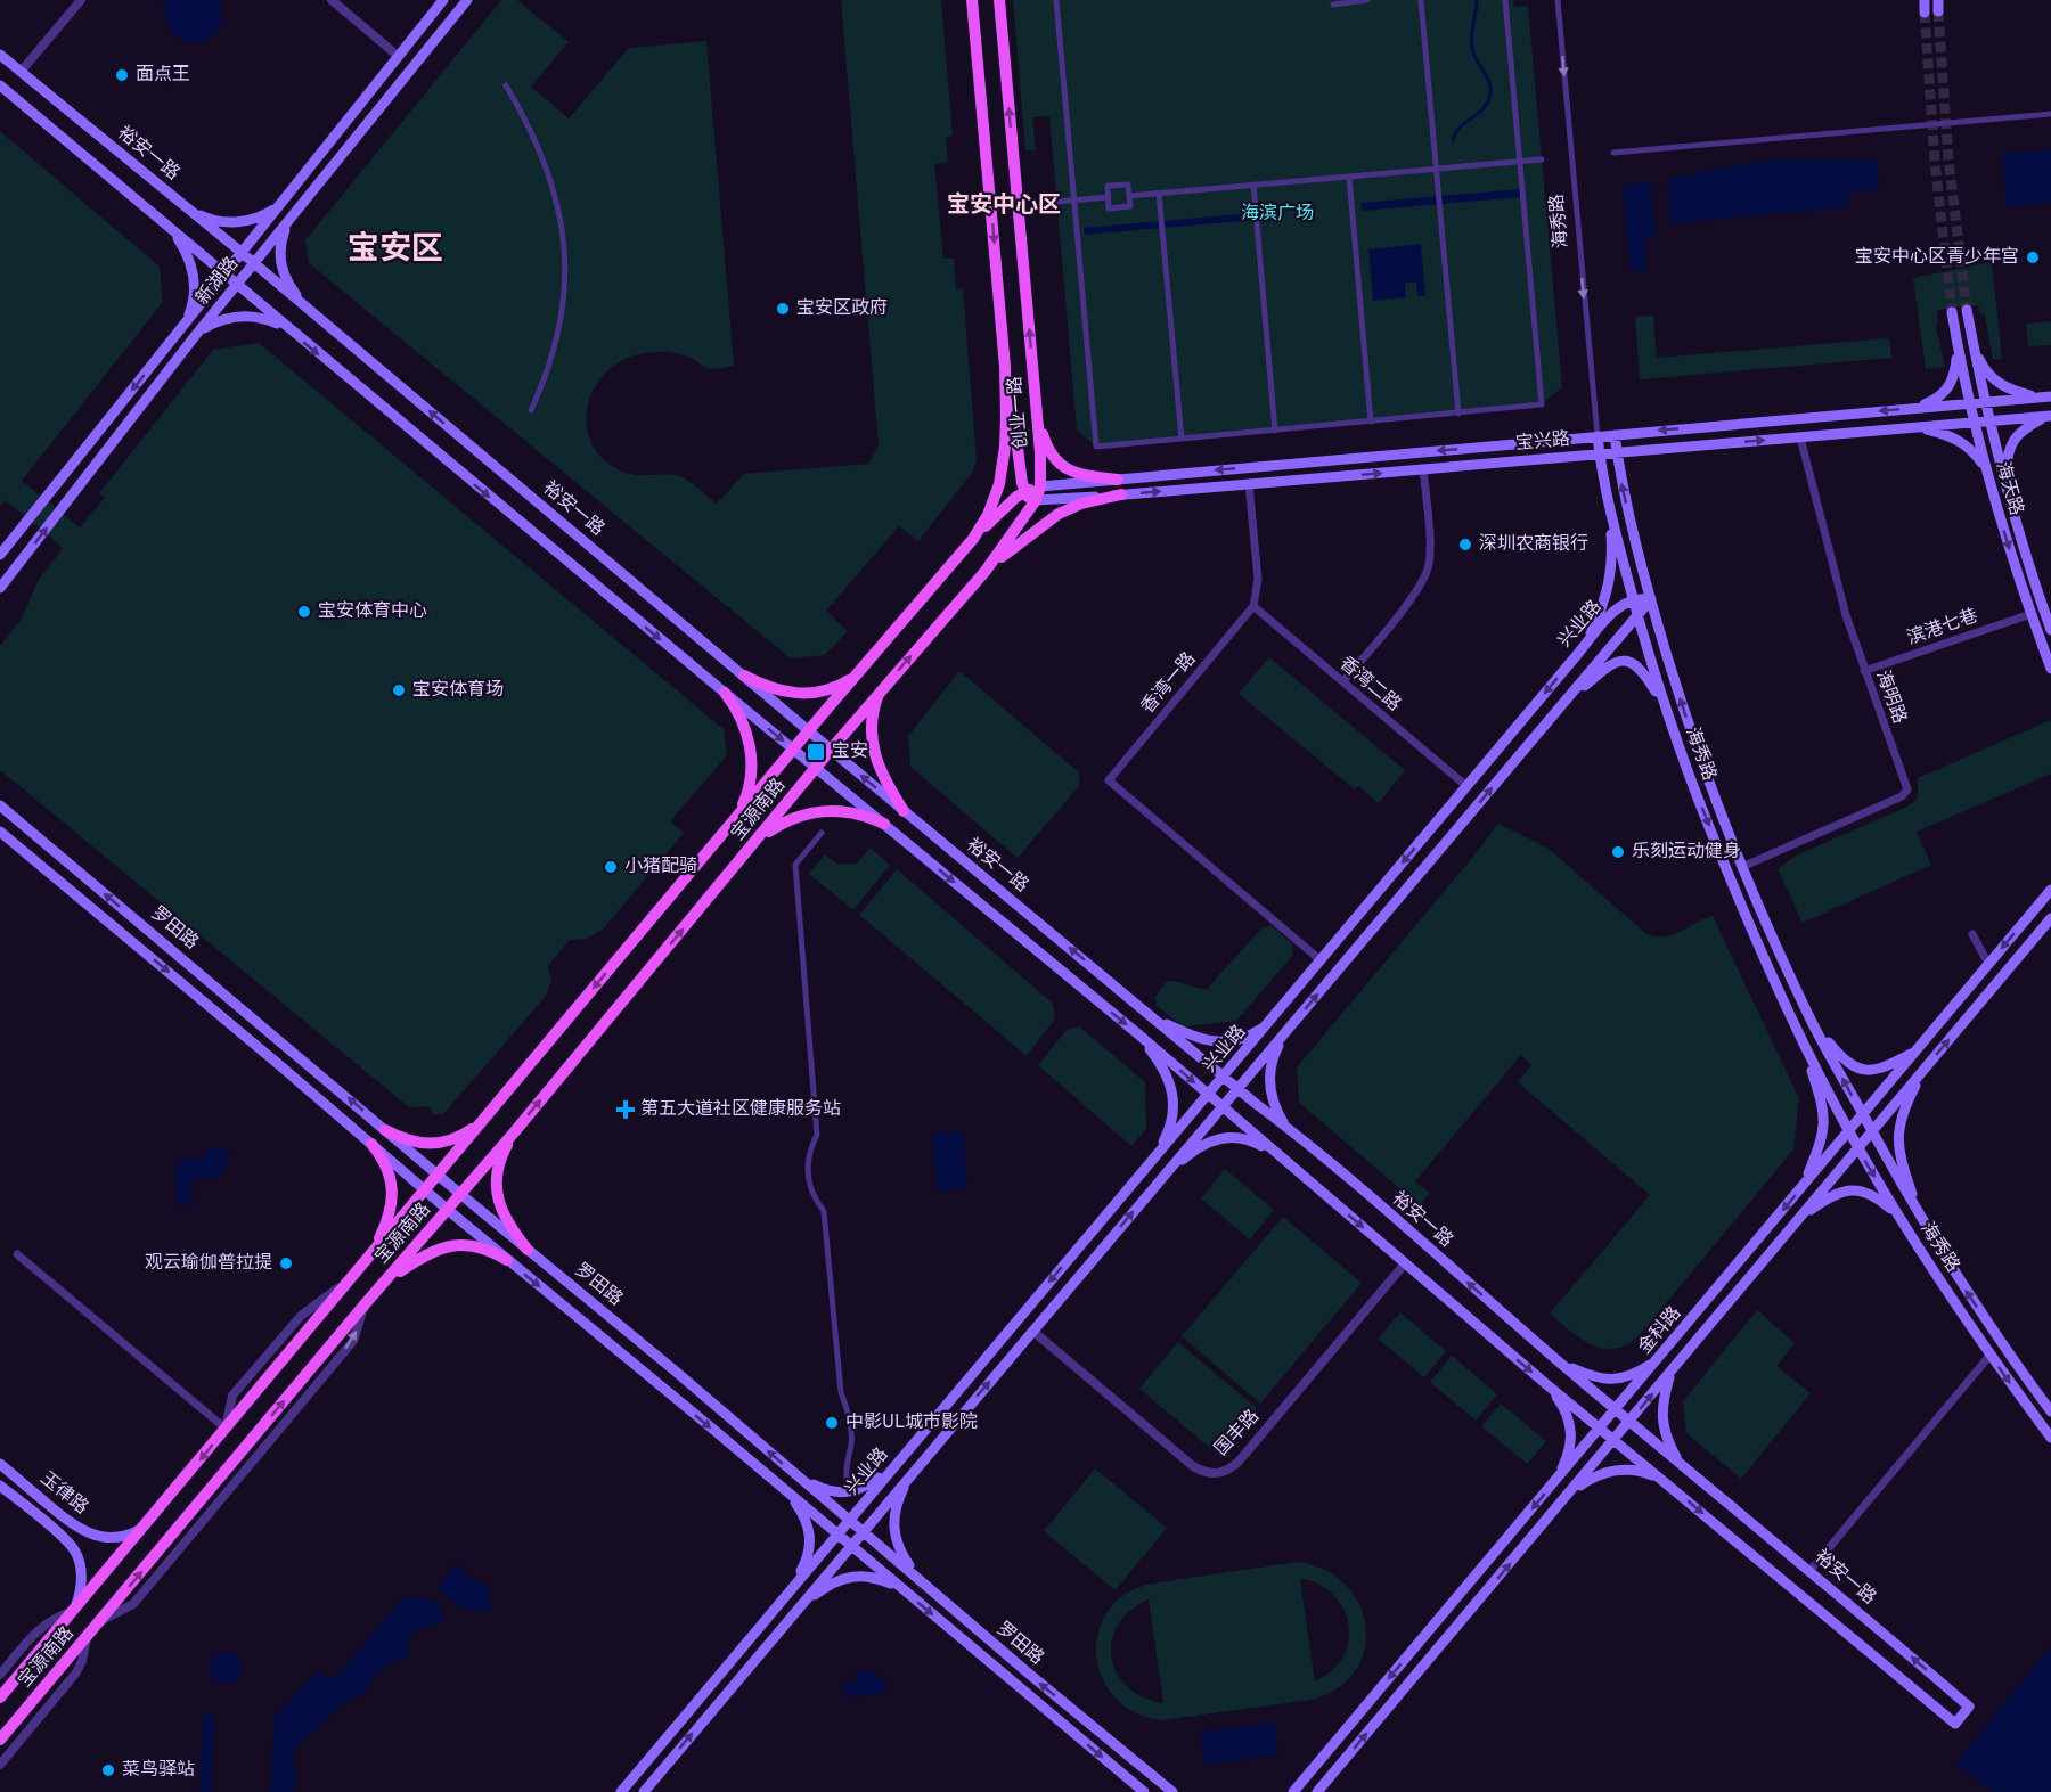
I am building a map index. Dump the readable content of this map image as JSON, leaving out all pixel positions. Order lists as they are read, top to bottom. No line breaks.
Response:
{"streets":{"main road":["裕安一路","海秀路","新湖路","创业一路","宝兴路","海天路","兴业路","宝源南路","罗田路","金科路","玉律路"],"street":["滨港七巷","香湾一路","香湾二路","海明路","国丰路"]},"crossings":[["裕安一路","新湖路"],["裕安一路","创业一路"],["裕安一路","兴业路"],["裕安一路","宝源南路"],["裕安一路","金科路"],["海秀路","宝兴路"],["海秀路","兴业路"],["海秀路","海明路"],["海秀路","金科路"],["创业一路","宝兴路"],["创业一路","宝源南路"],["宝兴路","海天路"],["宝兴路","海明路"],["海天路","滨港七巷"],["兴业路","香湾一路"],["兴业路","香湾二路"],["兴业路","罗田路"],["兴业路","国丰路"],["滨港七巷","海明路"],["香湾一路","香湾二路"],["宝源南路","罗田路"],["宝源南路","玉律路"]],"districts":["宝安中心区","宝安区"],"parks":["海滨广场"],"places":{"other":["面点王","宝安中心区青少年宫","宝安区政府","深圳农商银行","宝安体育中心","宝安体育场","乐刻·运动健身","小猪配骑","观云瑜伽·普拉提","中影UL城市影院","菜鸟驿站"],"transit":["宝安"],"health":["第五大道社区健康服务站"]}}
